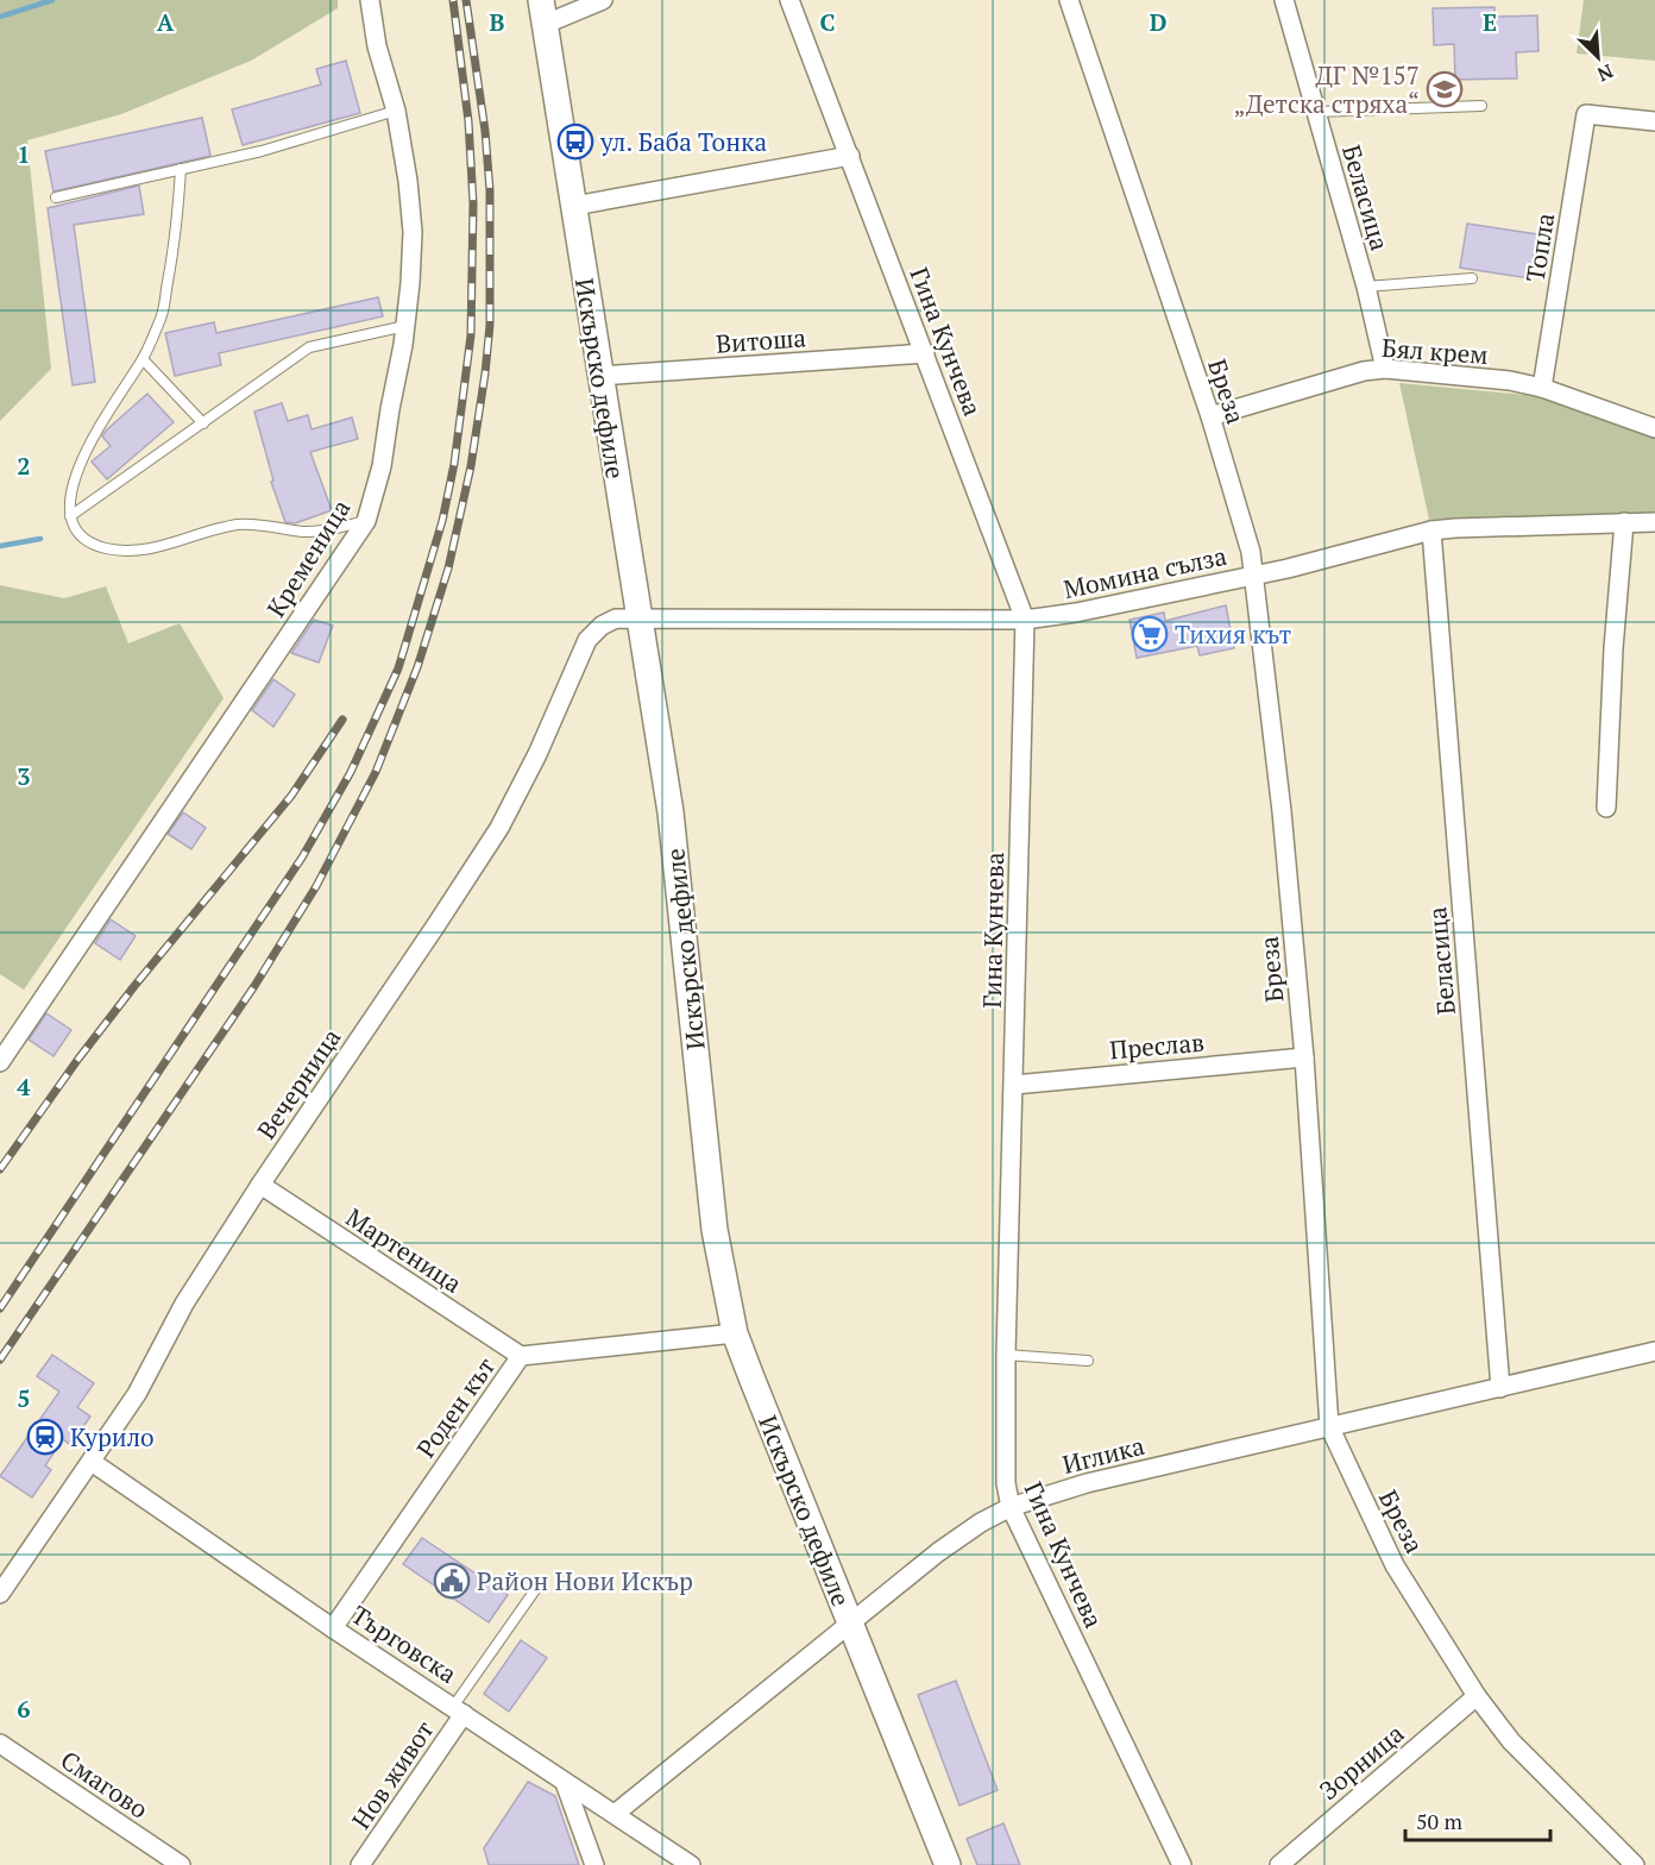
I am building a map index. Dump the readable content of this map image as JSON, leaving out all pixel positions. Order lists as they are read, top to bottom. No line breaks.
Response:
{"streets":{"main road":["Искърско дефиле"],"street":["Беласица","Топла","Витоша","Гина Кунчева","Бял крем","Бреза","Кременица","Момина сълза","Преслав","Вечерница","Мартеница","Роден кът","Иглика","Търговска","Зорница","Нов живот","Смагово"]},"crossings":[["Беласица","Бял крем"],["Беласица","Момина сълза"],["Беласица","Иглика"],["Топла","Бял крем"],["Витоша","Гина Кунчева"],["Витоша","Искърско дефиле"],["Гина Кунчева","Момина сълза"],["Гина Кунчева","Преслав"],["Гина Кунчева","Иглика"],["Бял крем","Бреза"],["Искърско дефиле","Момина сълза"],["Искърско дефиле","Вечерница"],["Искърско дефиле","Роден кът"],["Искърско дефиле","Иглика"],["Бреза","Момина сълза"],["Бреза","Преслав"],["Бреза","Иглика"],["Бреза","Зорница"],["Момина сълза","Вечерница"],["Вечерница","Мартеница"],["Вечерница","Търговска"],["Мартеница","Роден кът"],["Роден кът","Търговска"],["Иглика","Търговска"],["Търговска","Нов живот"]],"places":{"school or university":["ДГ №157 „Детска стряха“"],"bus stop":["ул. Баба Тонка"],"supermarket":["Тихия кът"],"station":["Курило"],"public building":["Район Нови Искър"]},"scale_bar":"50 m","north":"bottom right","grid":{"columns":["A","B","C","D","E"],"rows":["1","2","3","4","5","6"]}}
